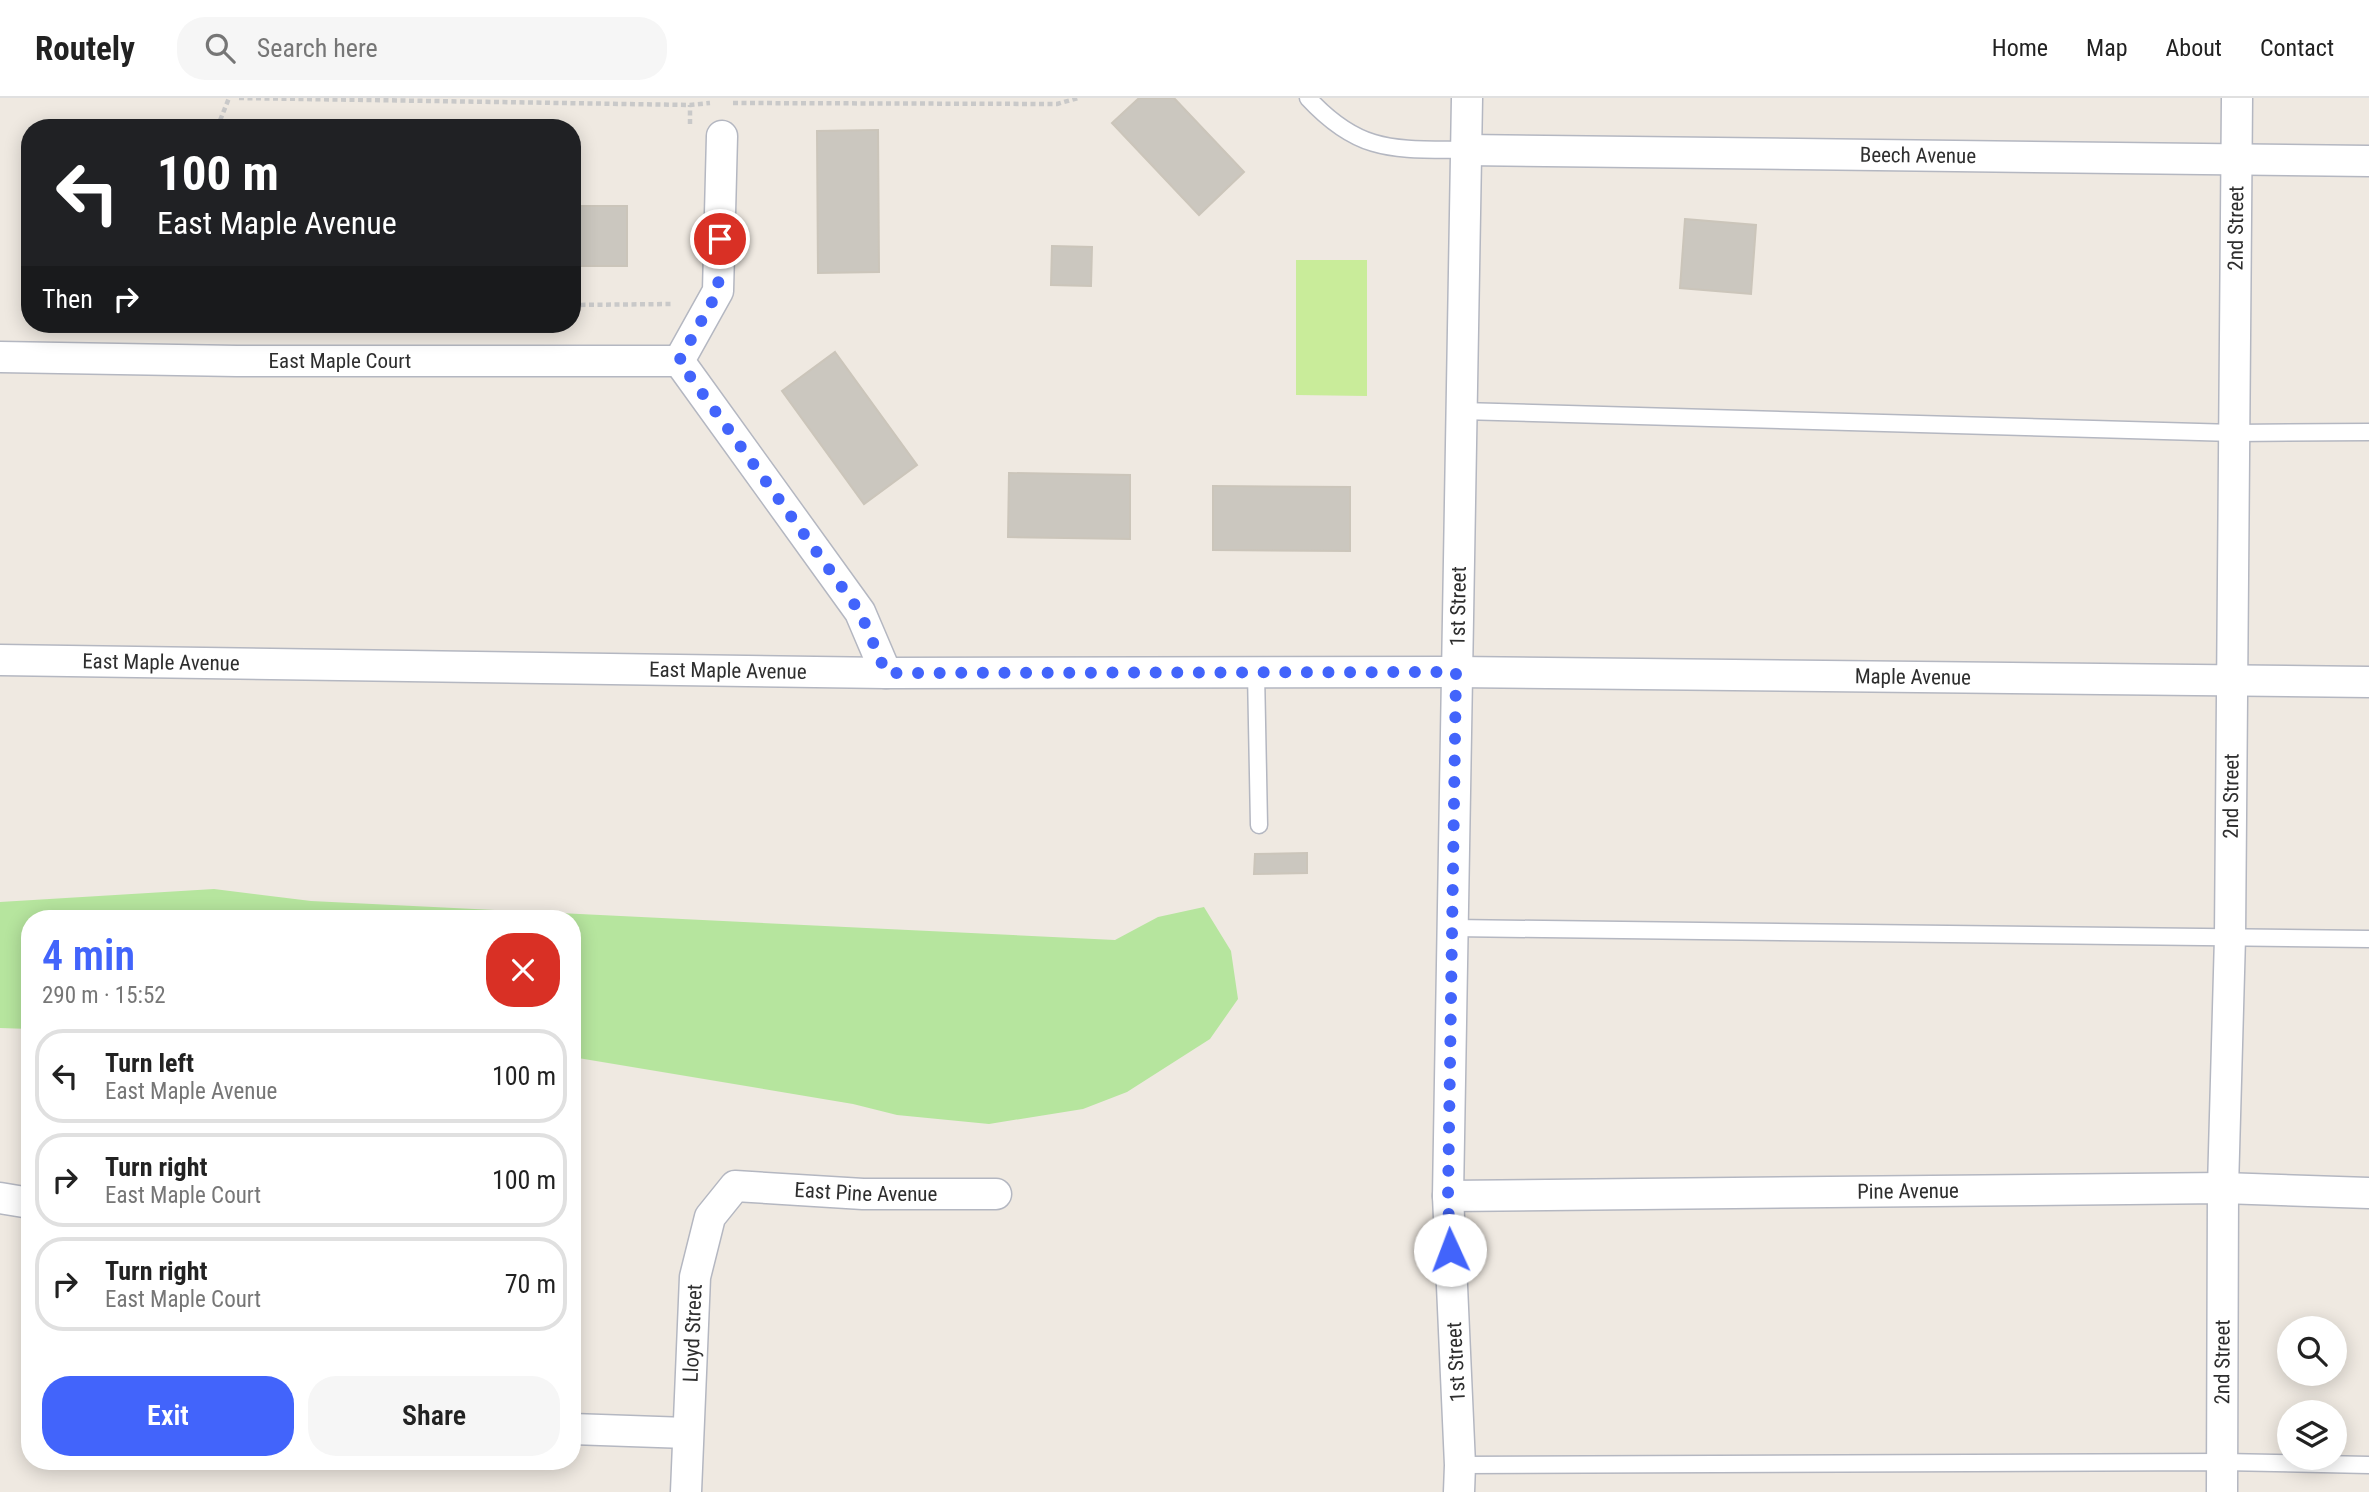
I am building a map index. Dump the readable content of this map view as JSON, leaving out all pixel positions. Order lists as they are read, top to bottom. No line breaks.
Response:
{"streets":{"street":["Beech Avenue","2nd Street","East Maple Court","1st Street","East Maple Avenue","Maple Avenue","East Pine Avenue","Pine Avenue","Lloyd Street"]},"crossings":[["Beech Avenue","2nd Street"],["Beech Avenue","1st Street"],["2nd Street","Maple Avenue"],["2nd Street","Pine Avenue"],["1st Street","East Maple Avenue"],["1st Street","Maple Avenue"],["1st Street","Pine Avenue"],["East Maple Avenue","Maple Avenue"],["East Pine Avenue","Lloyd Street"]],"page":{"header":"Routely","search":"Search here","nav":["Home","Map","About","Contact"],"turn":["100 m","East Maple Avenue"],"then":"Then","heading":["4 min","290 m · 15:52"],"list":[{"name":"Turn left","note":"East Maple Avenue","value":"100 m"},{"name":"Turn right","note":"East Maple Court","value":"100 m"},{"name":"Turn right","note":"East Maple Court","value":"70 m"}],"buttons":["Exit","Share"]}}
